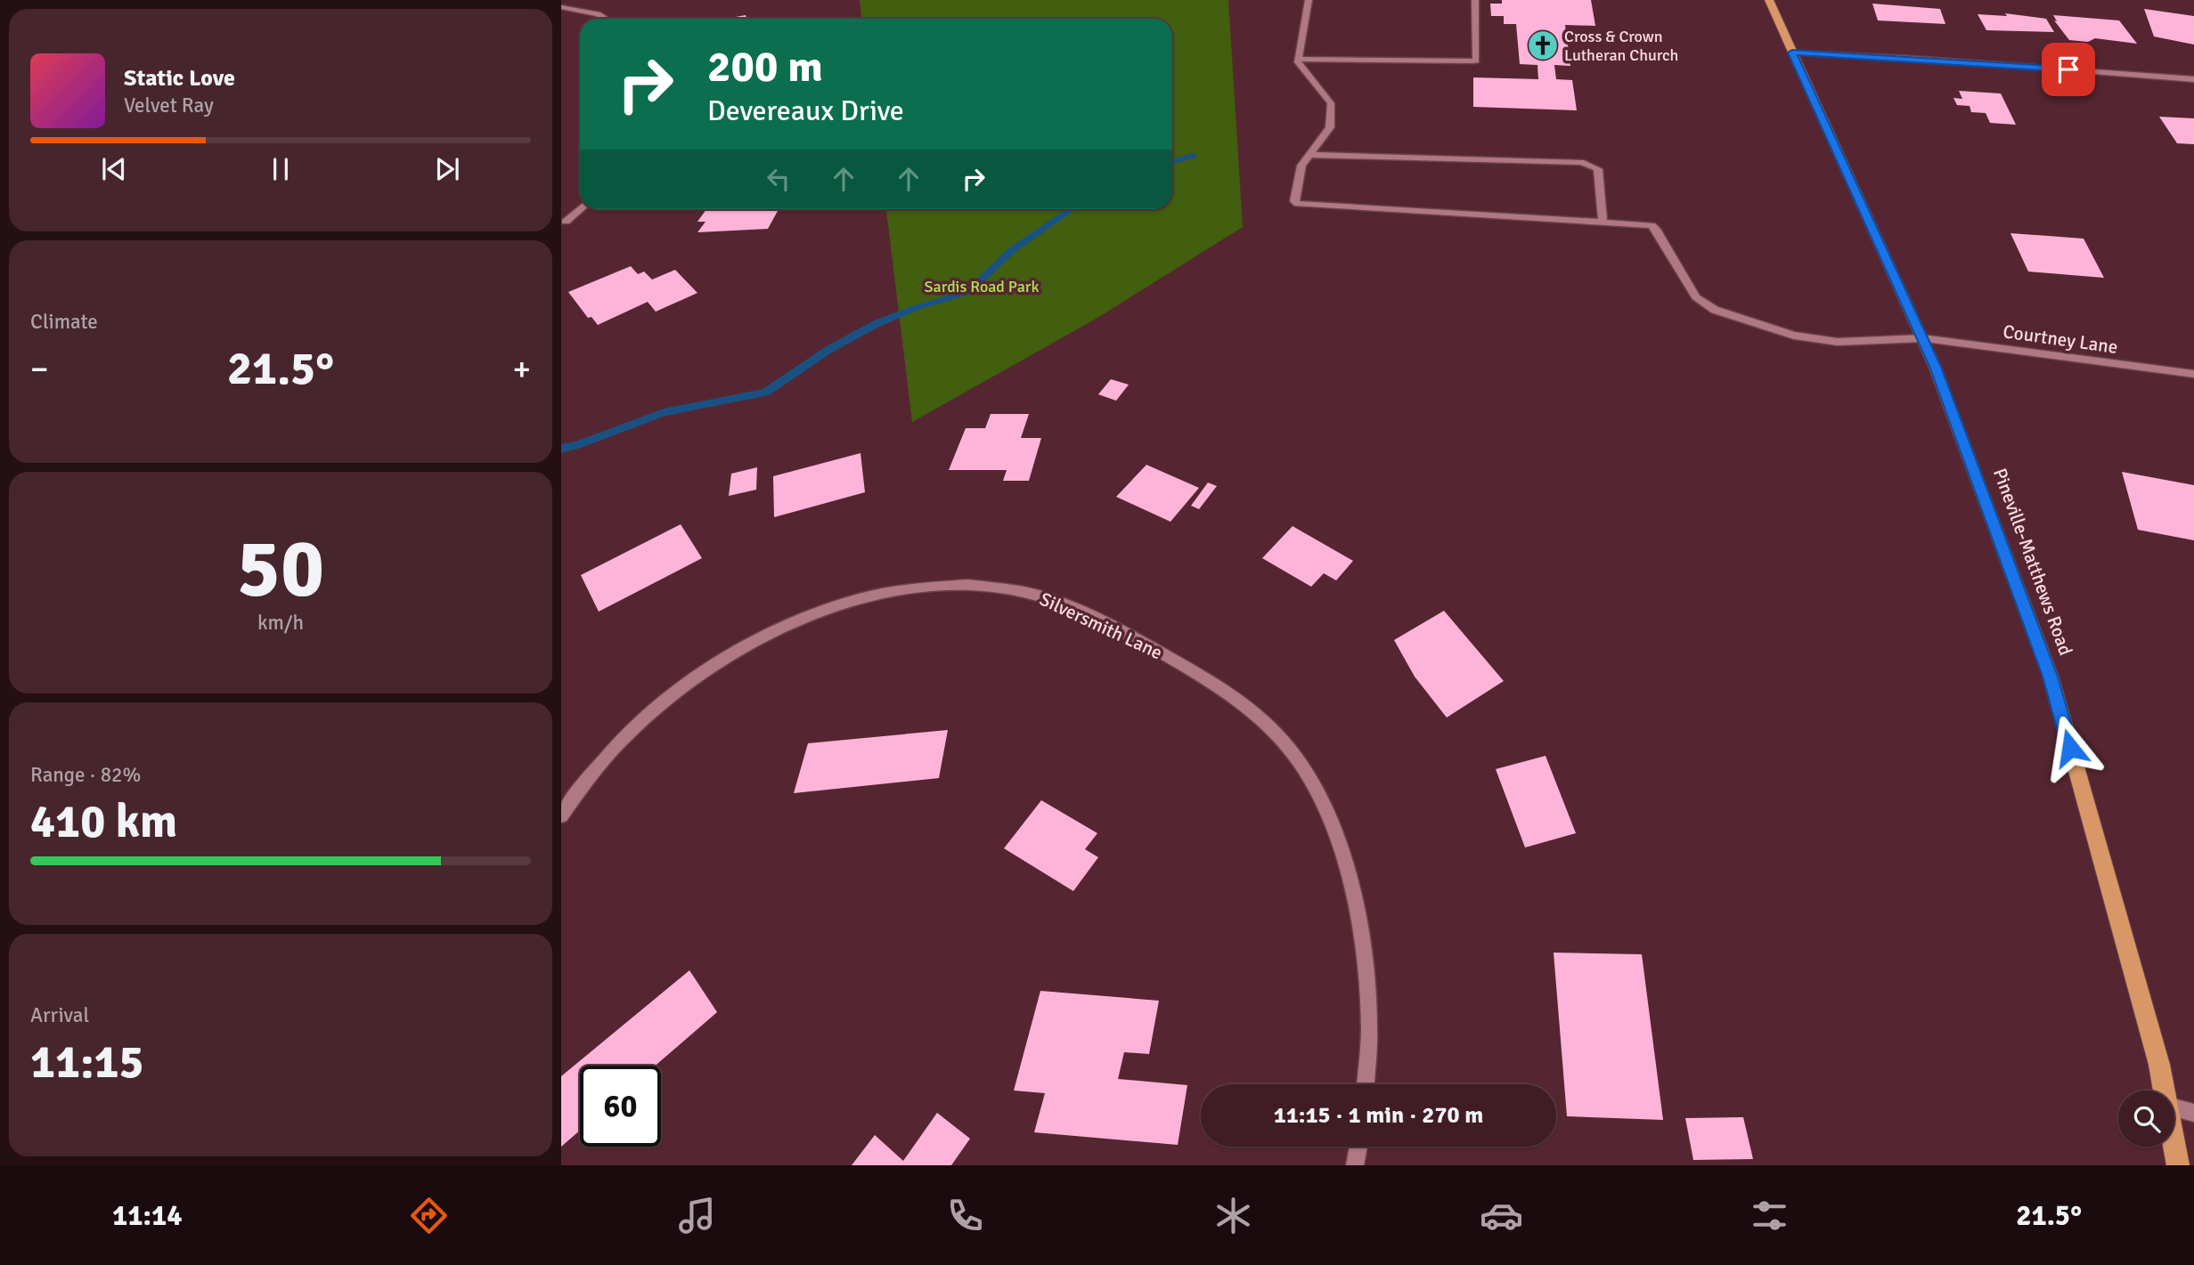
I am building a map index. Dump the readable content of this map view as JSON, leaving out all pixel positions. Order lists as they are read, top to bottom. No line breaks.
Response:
{"streets":{"main road":["Pineville-Matthews Road"],"street":["Courtney Lane","Silversmith Lane"]},"crossings":[["Courtney Lane","Pineville-Matthews Road"]],"parks":["Sardis Road Park"],"places":{"church":["Cross & Crown Lutheran Church"]},"page":{"turn":["200 m","Devereaux Drive"],"song":["Static Love","Velvet Ray"],"tile":["Climate",["50","km/h"],["Range · 82%","410 km"],["Arrival","11:15"]],"heat":["−","21.5°","+"],"limit":"60","trip":"11:15 · 1 min · 270 m","tabs":["11:14","21.5°"]}}
